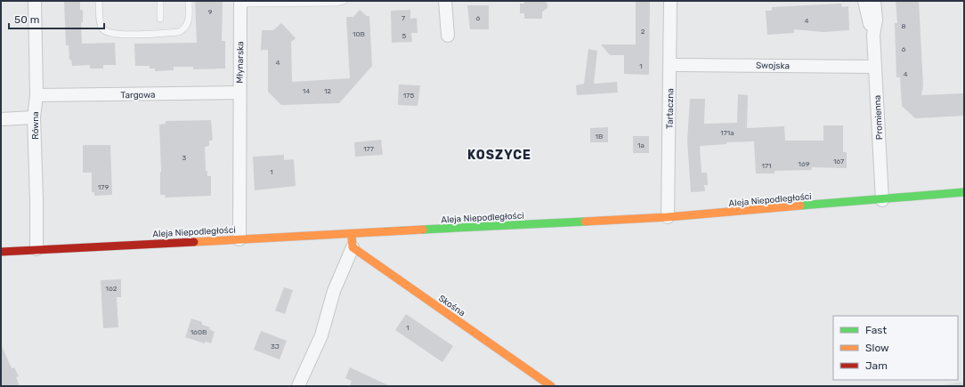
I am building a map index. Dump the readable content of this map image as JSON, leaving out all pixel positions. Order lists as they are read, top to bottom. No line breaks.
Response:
{"streets":{"street":["Młynarska","Swojska","Targowa","Tartaczna","Promienna","Równa","Aleja Niepodległości","Skośna"]},"crossings":[["Młynarska","Targowa"],["Młynarska","Aleja Niepodległości"],["Swojska","Tartaczna"],["Swojska","Promienna"],["Targowa","Równa"],["Tartaczna","Aleja Niepodległości"],["Promienna","Aleja Niepodległości"],["Równa","Aleja Niepodległości"]],"districts":["KOSZYCE"],"house_numbers":["9","7","6","4","8","2","10B","5","6","4","1","4","14","12","175","171a","1B","1a","177","3","167","169","171","1","179","162","1","160B","3J"],"legend":["Fast","Slow","Jam"],"scale_bar":"50 m"}
